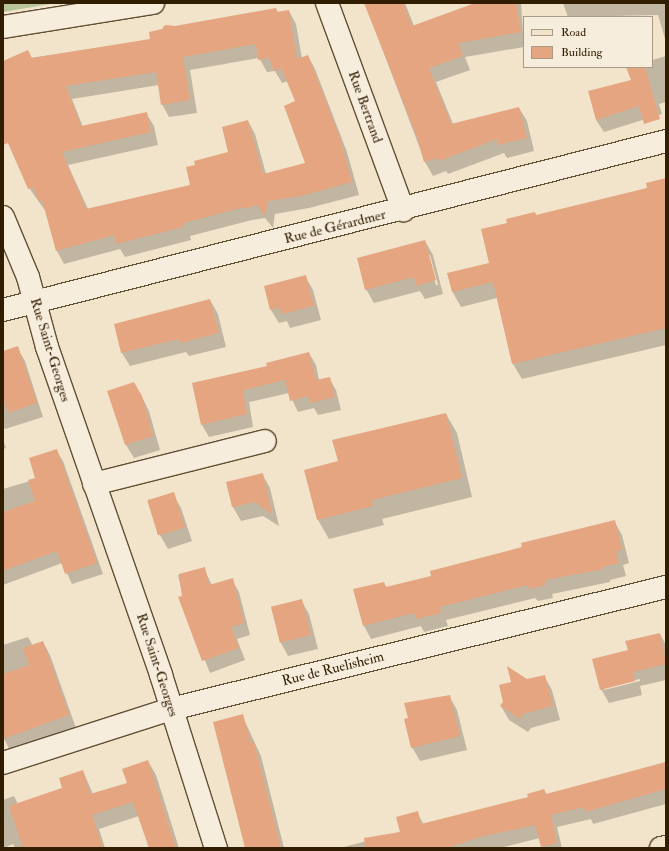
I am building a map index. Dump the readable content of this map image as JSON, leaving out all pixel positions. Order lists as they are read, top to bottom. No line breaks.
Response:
{"streets":{"street":["Rue Bertrand","Rue de Gérardmer","Rue Saint-Georges","Rue de Ruelisheim"]},"crossings":[["Rue Bertrand","Rue de Gérardmer"],["Rue de Gérardmer","Rue Saint-Georges"],["Rue Saint-Georges","Rue de Ruelisheim"]],"legend":["Road","Building"]}
